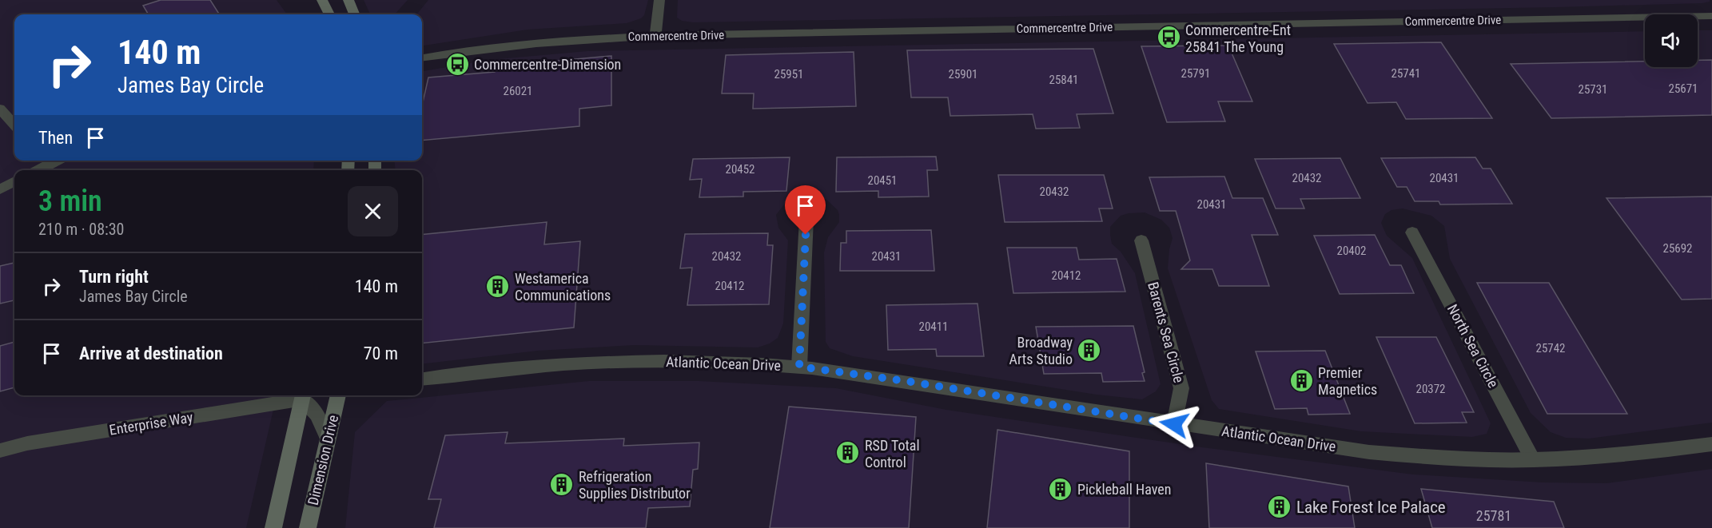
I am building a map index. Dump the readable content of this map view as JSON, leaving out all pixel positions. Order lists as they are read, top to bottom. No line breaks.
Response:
{"streets":{"main road":["Dimension Drive"],"street":["Commercentre Drive","Barents Sea Circle","North Sea Circle","Atlantic Ocean Drive","Enterprise Way"]},"crossings":[["Barents Sea Circle","Atlantic Ocean Drive"],["North Sea Circle","Atlantic Ocean Drive"]],"places":{"bus stop":["Commercentre-Ent 25841 The Young","Commercentre-Dimension"],"building":["Westamerica Communications","Broadway Arts Studio","Premier Magnetics","RSD Total Control","Refrigeration Supplies Distributor","Pickleball Haven","Lake Forest Ice Palace"]},"house_numbers":["25791","25741","25951","25901","25841","25671","25731","26021","20452","20432","20431","20451","20432","20431","25692","20402","20432","20431","20412","20412","20411","25742","20372","25781"],"page":{"turn":["140 m","James Bay Circle"],"then":"Then","heading":["3 min","210 m · 08:30"],"list":[{"name":"Turn right","note":"James Bay Circle","value":"140 m"},{"name":"Arrive at destination","value":"70 m"}]}}
